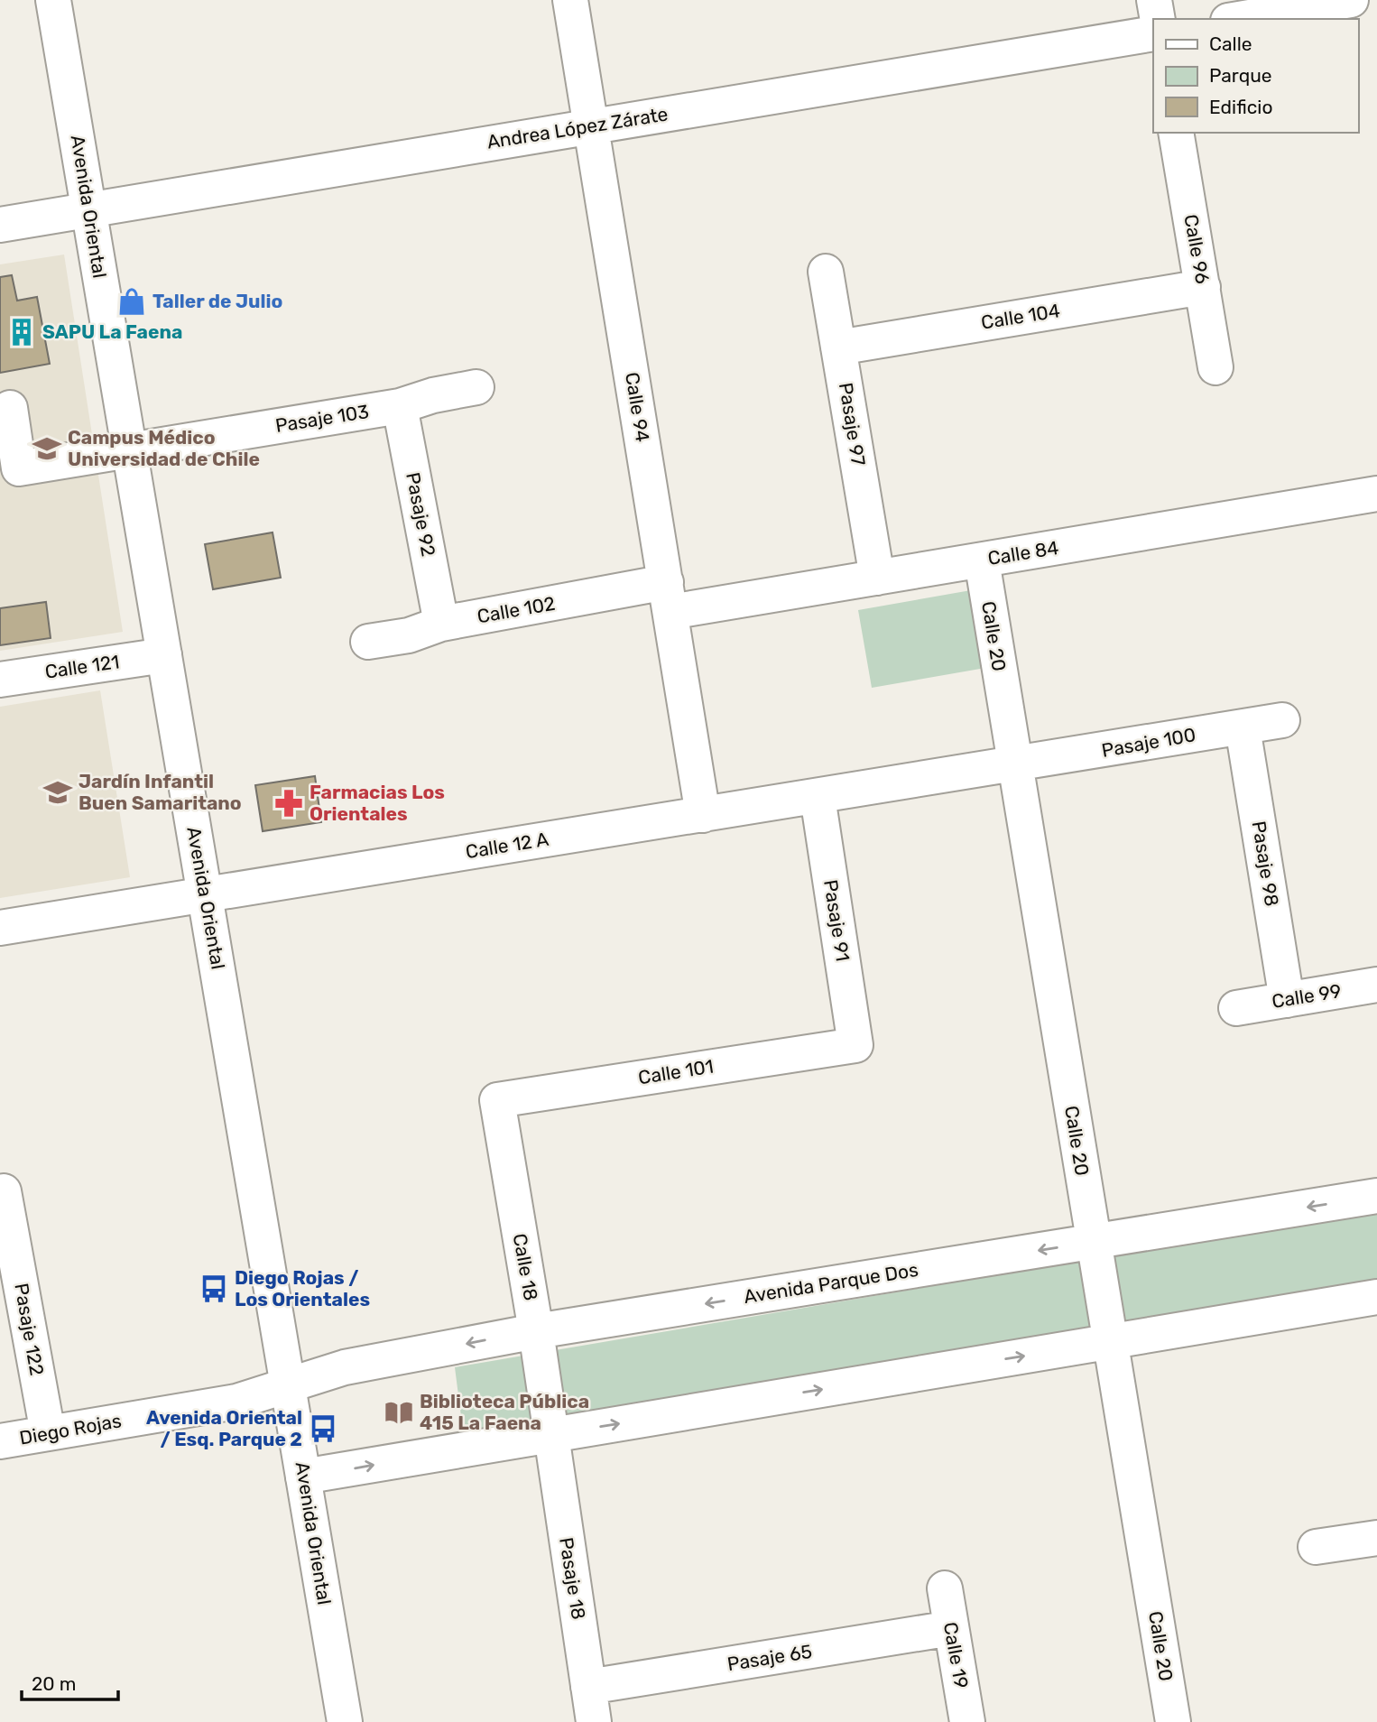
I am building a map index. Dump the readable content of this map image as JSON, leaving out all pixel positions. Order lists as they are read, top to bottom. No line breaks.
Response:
{"streets":{"street":["Andrea López Zárate","Avenida Oriental","Calle 96","Calle 104","Calle 94","Pasaje 103","Pasaje 97","Pasaje 92","Calle 84","Calle 102","Calle 20","Calle 121","Pasaje 100","Calle 12 A","Pasaje 98","Pasaje 91","Calle 99","Calle 101","Calle 18","Avenida Parque Dos","Pasaje 122","Diego Rojas","Pasaje 18","Calle 19","Pasaje 65"]},"crossings":[["Andrea López Zárate","Avenida Oriental"],["Andrea López Zárate","Calle 94"],["Avenida Oriental","Pasaje 103"],["Avenida Oriental","Calle 121"],["Avenida Oriental","Calle 12 A"],["Avenida Oriental","Avenida Parque Dos"],["Avenida Oriental","Diego Rojas"],["Calle 96","Calle 104"],["Calle 104","Pasaje 97"],["Calle 94","Calle 84"],["Calle 94","Calle 102"],["Calle 94","Calle 12 A"],["Pasaje 103","Pasaje 92"],["Pasaje 97","Calle 84"],["Pasaje 92","Calle 102"],["Calle 84","Calle 102"],["Calle 84","Calle 20"],["Calle 20","Pasaje 100"],["Calle 20","Calle 12 A"],["Calle 20","Avenida Parque Dos"],["Pasaje 100","Calle 12 A"],["Pasaje 100","Pasaje 98"],["Calle 12 A","Pasaje 91"],["Pasaje 98","Calle 99"],["Pasaje 91","Calle 101"],["Calle 101","Calle 18"],["Calle 18","Avenida Parque Dos"],["Calle 18","Pasaje 18"],["Avenida Parque Dos","Diego Rojas"],["Pasaje 122","Diego Rojas"],["Pasaje 18","Pasaje 65"],["Calle 19","Pasaje 65"]],"places":{"shop":["Taller de Julio"],"building":["SAPU La Faena"],"school or university":["Campus Médico Universidad de Chile","Jardín Infantil Buen Samaritano"],"pharmacy":["Farmacias Los Orientales"],"bus stop":["Diego Rojas / Los Orientales","Avenida Oriental / Esq. Parque 2"],"library":["Biblioteca Pública 415 La Faena"]},"legend":["Calle","Parque","Edificio"],"scale_bar":"20 m"}
